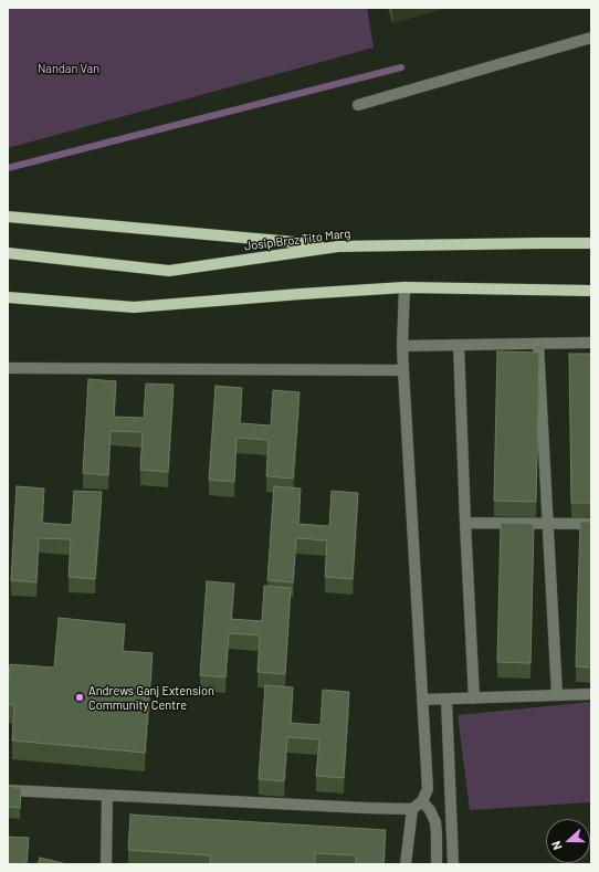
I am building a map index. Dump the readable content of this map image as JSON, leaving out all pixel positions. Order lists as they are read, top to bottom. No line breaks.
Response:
{"streets":{"main road":["Josip Broz Tito Marg"]},"parks":["Nandan Van"],"places":["Andrews Ganj Extension Community Centre"],"north":"left"}
